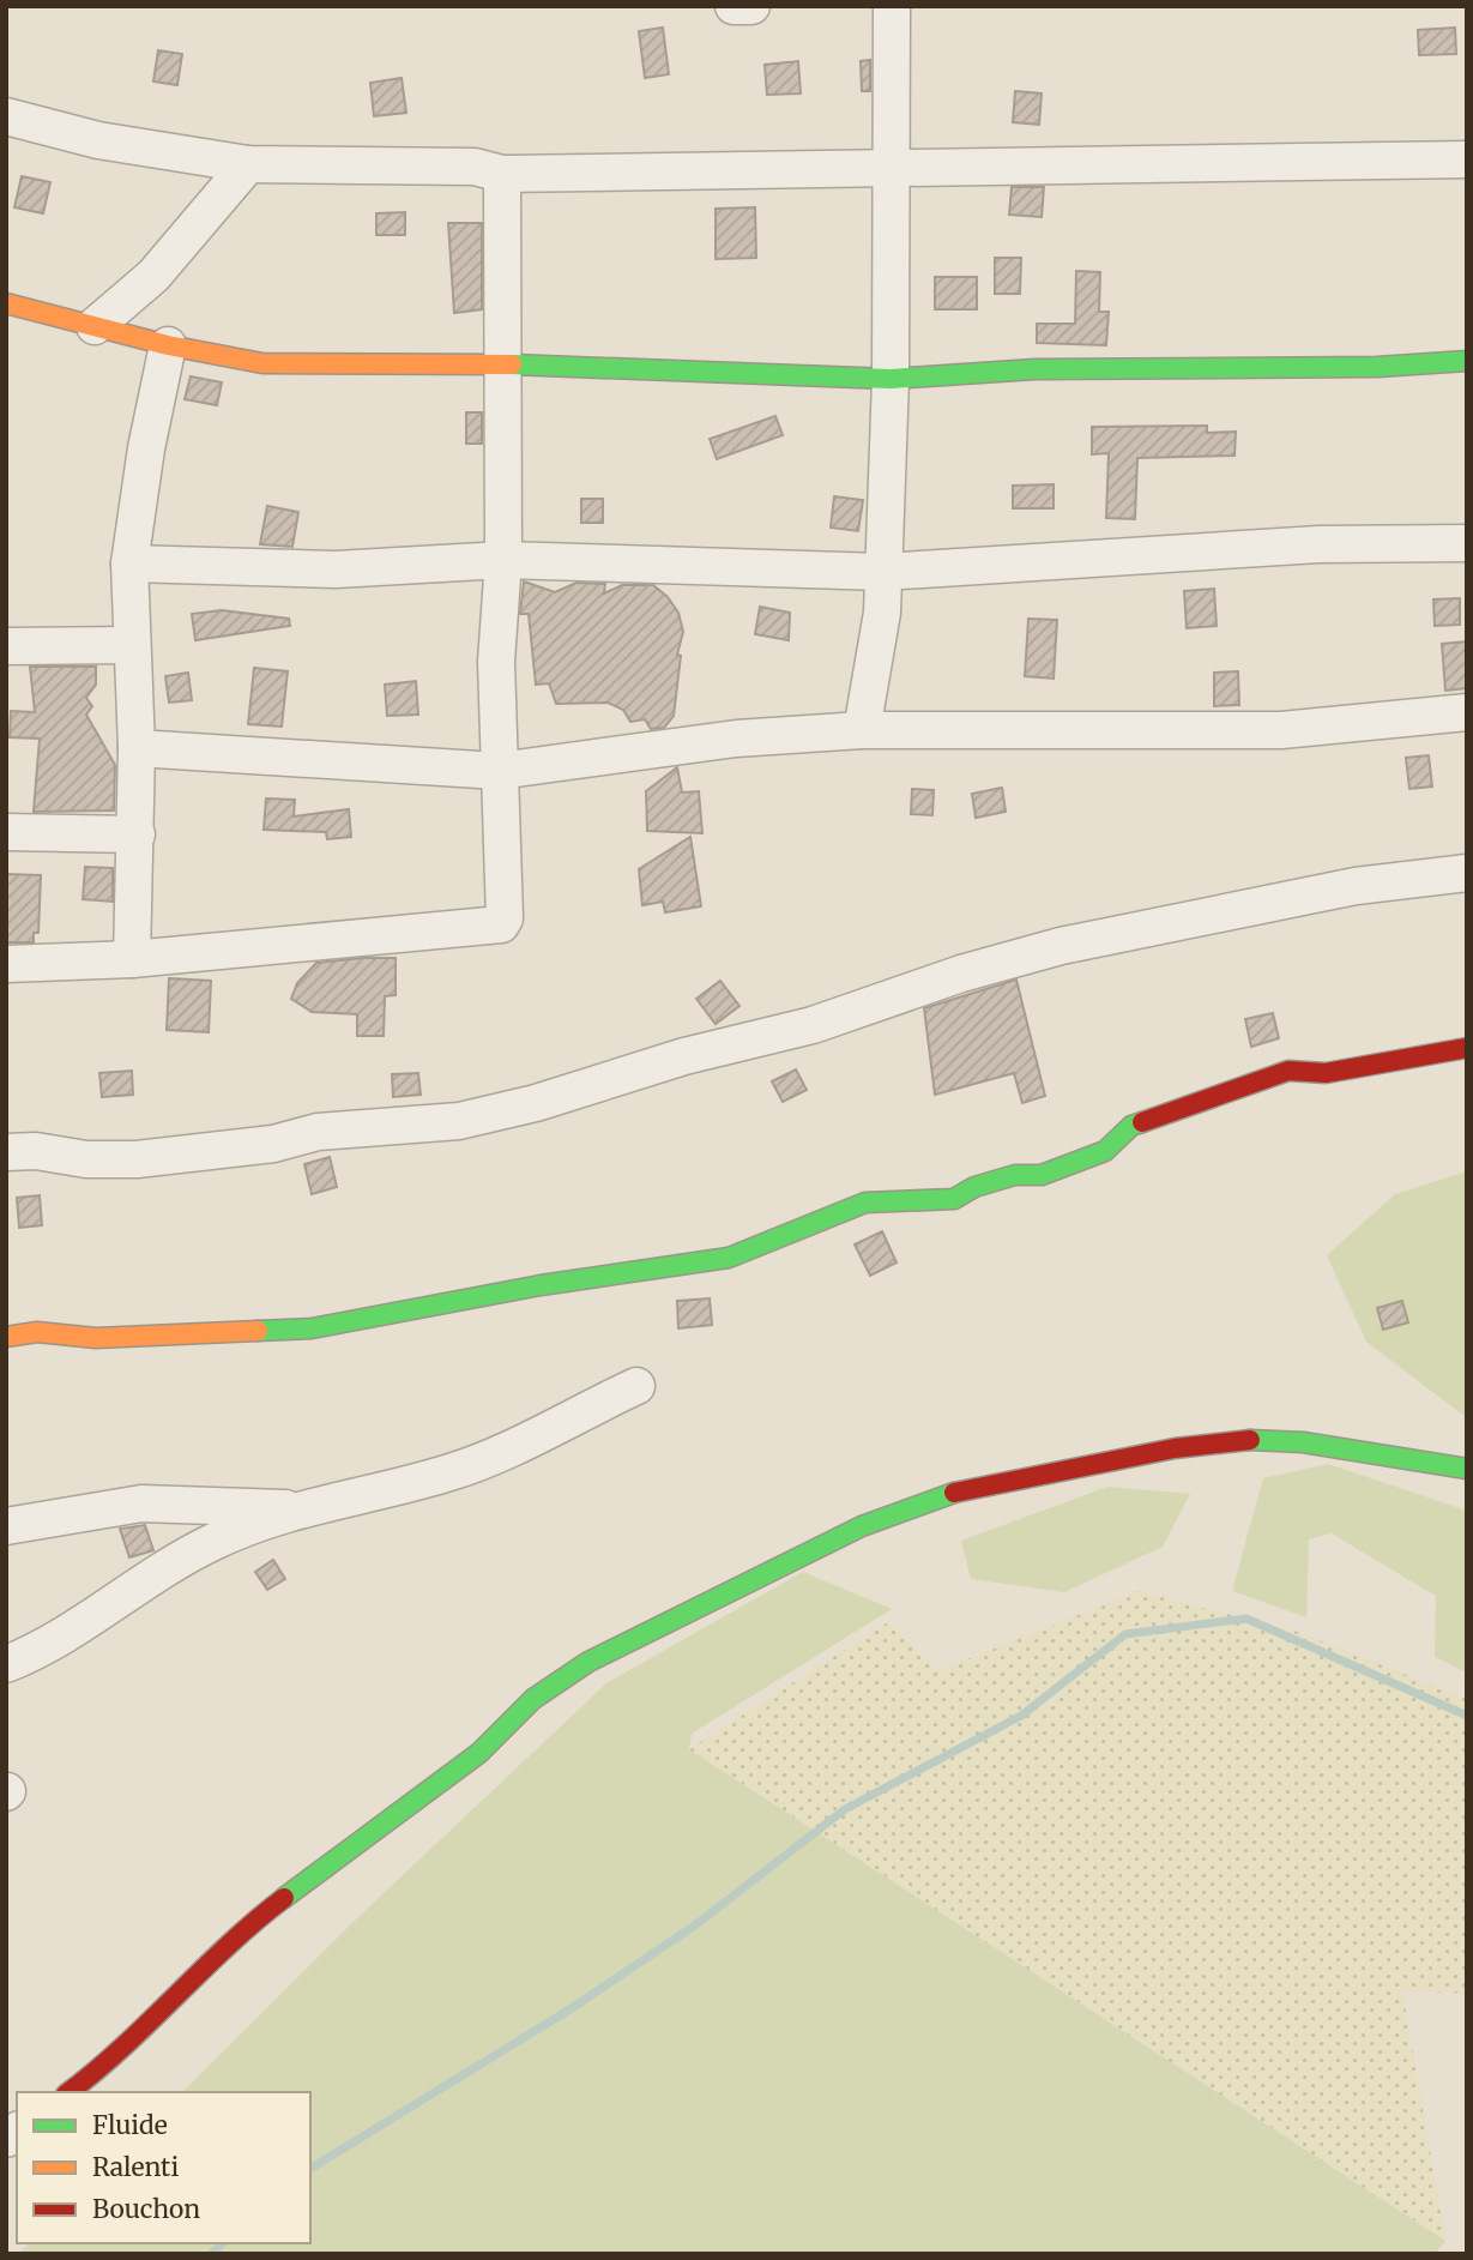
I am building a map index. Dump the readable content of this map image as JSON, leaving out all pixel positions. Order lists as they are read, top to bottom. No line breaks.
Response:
{"legend":["Fluide","Ralenti","Bouchon"]}
